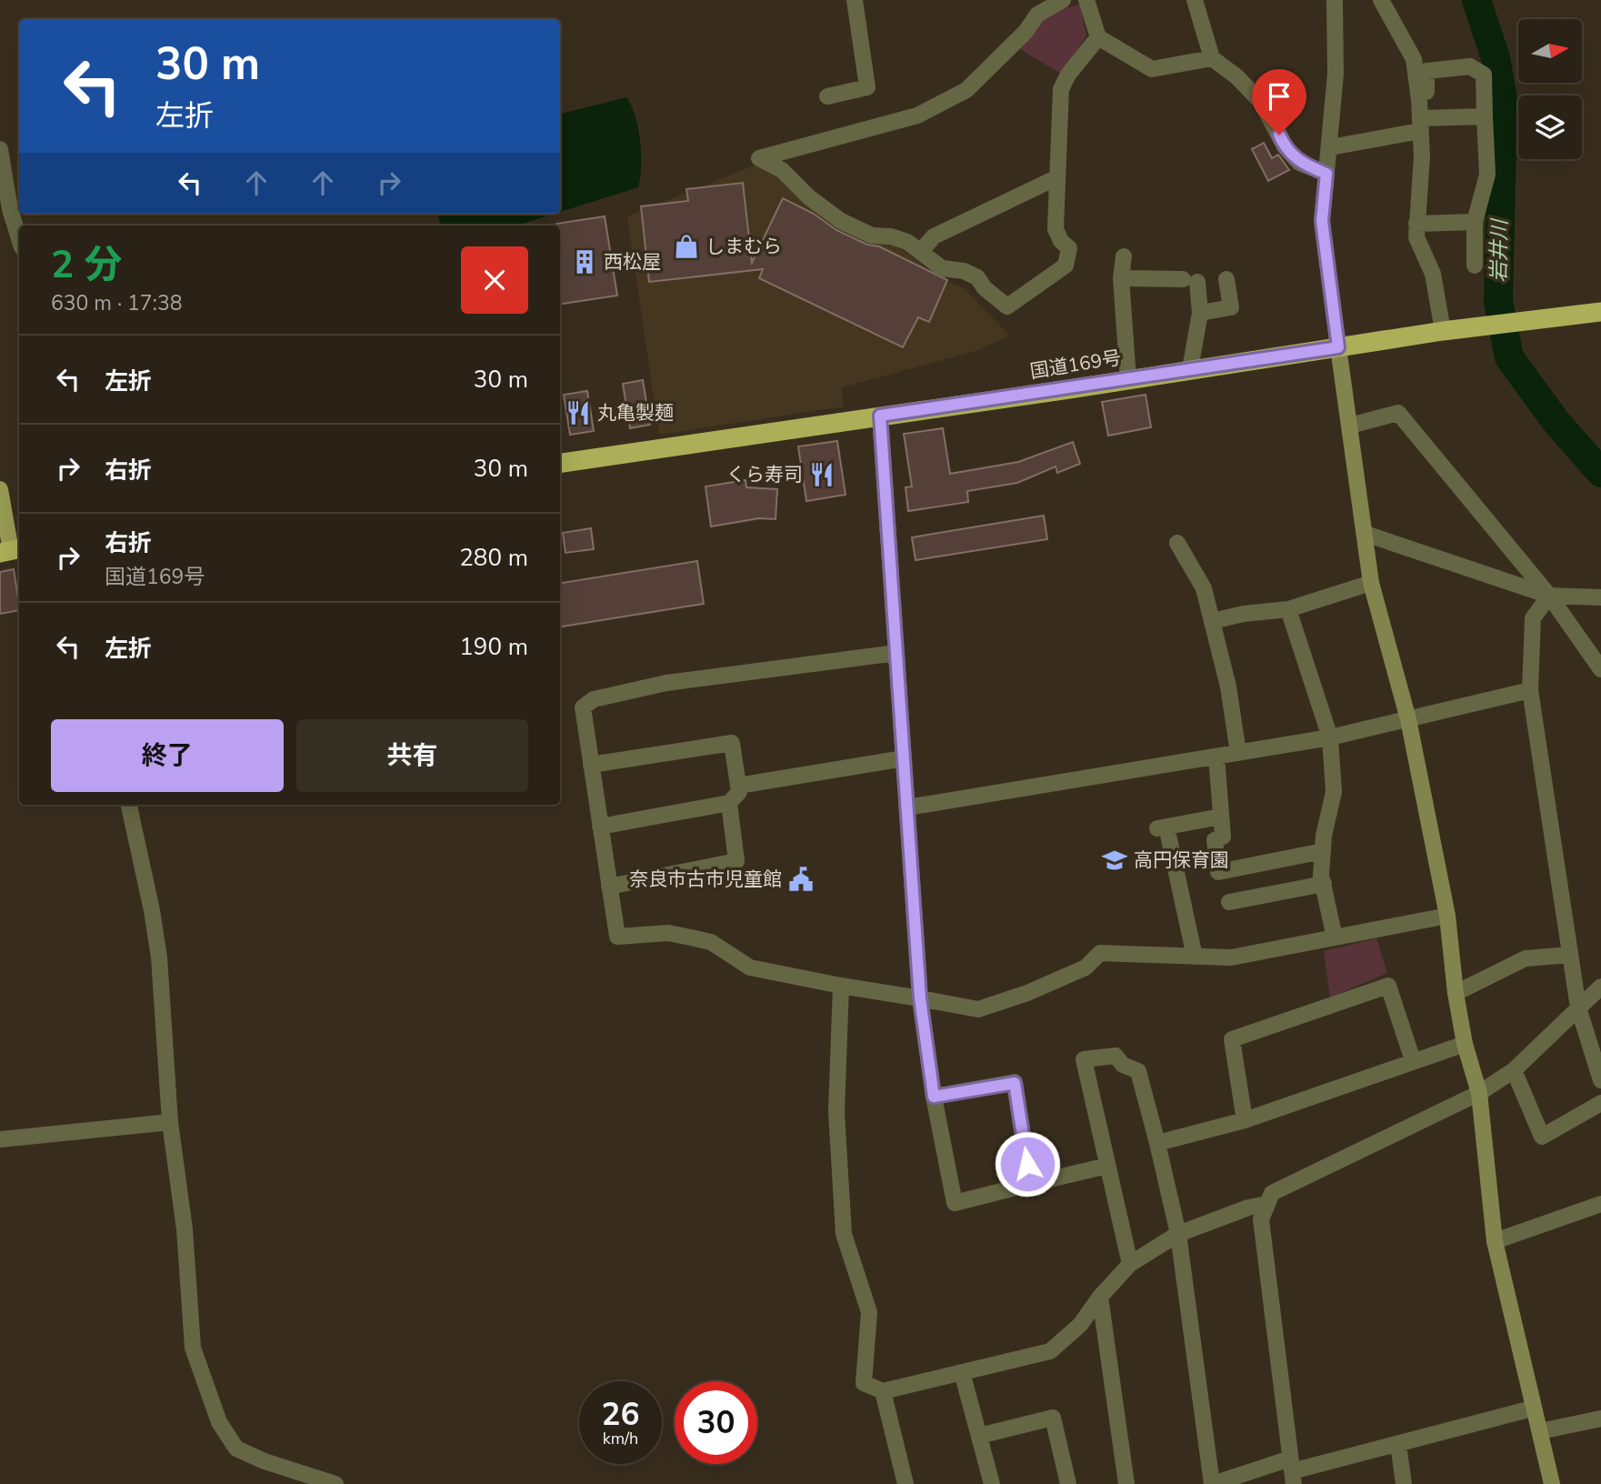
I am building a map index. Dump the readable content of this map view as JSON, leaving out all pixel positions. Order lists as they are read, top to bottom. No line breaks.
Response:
{"streets":{"highway":["国道169号"]},"water":["岩井川"],"places":{"shop":["しまむら"],"building":["西松屋"],"restaurant":["丸亀製麺","くら寿司"],"school or university":["高円保育園"],"public building":["奈良市古市児童館"]},"north":"right","page":{"turn":["30 m","左折"],"heading":["2 分","630 m · 17:38"],"list":[{"name":"左折","value":"30 m"},{"name":"右折","value":"30 m"},{"name":"右折","note":"国道169号","value":"280 m"},{"name":"左折","value":"190 m"}],"buttons":["終了","共有"],"speed":"26 km/h","limit":"30"}}
